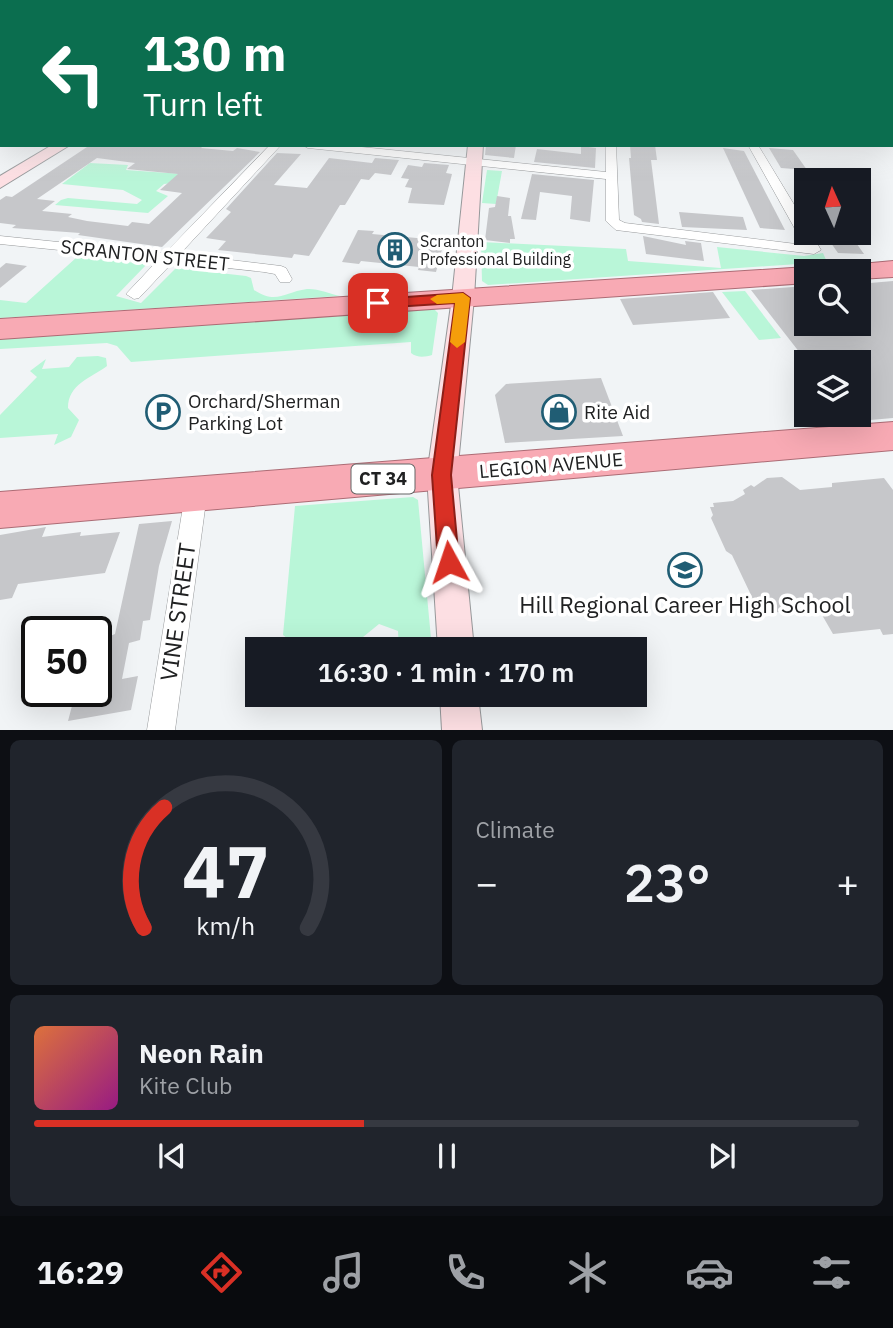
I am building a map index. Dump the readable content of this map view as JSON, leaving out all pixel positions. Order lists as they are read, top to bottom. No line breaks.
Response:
{"streets":{"highway":["LEGION AVENUE","CT 34"],"street":["SCRANTON STREET","VINE STREET"]},"crossings":[["LEGION AVENUE","VINE STREET"]],"places":{"building":["Scranton Professional Building"],"parking":["Orchard/Sherman Parking Lot"],"shop":["Rite Aid"],"school or university":["Hill Regional Career High School"]},"north":"top","page":{"turn":["130 m","Turn left"],"limit":"50","trip":"16:30 · 1 min · 170 m","tile":"Climate","heat":["−","23°","+"],"song":["Neon Rain","Kite Club"],"tabs":"16:29","gauge":["47","km/h"]}}
